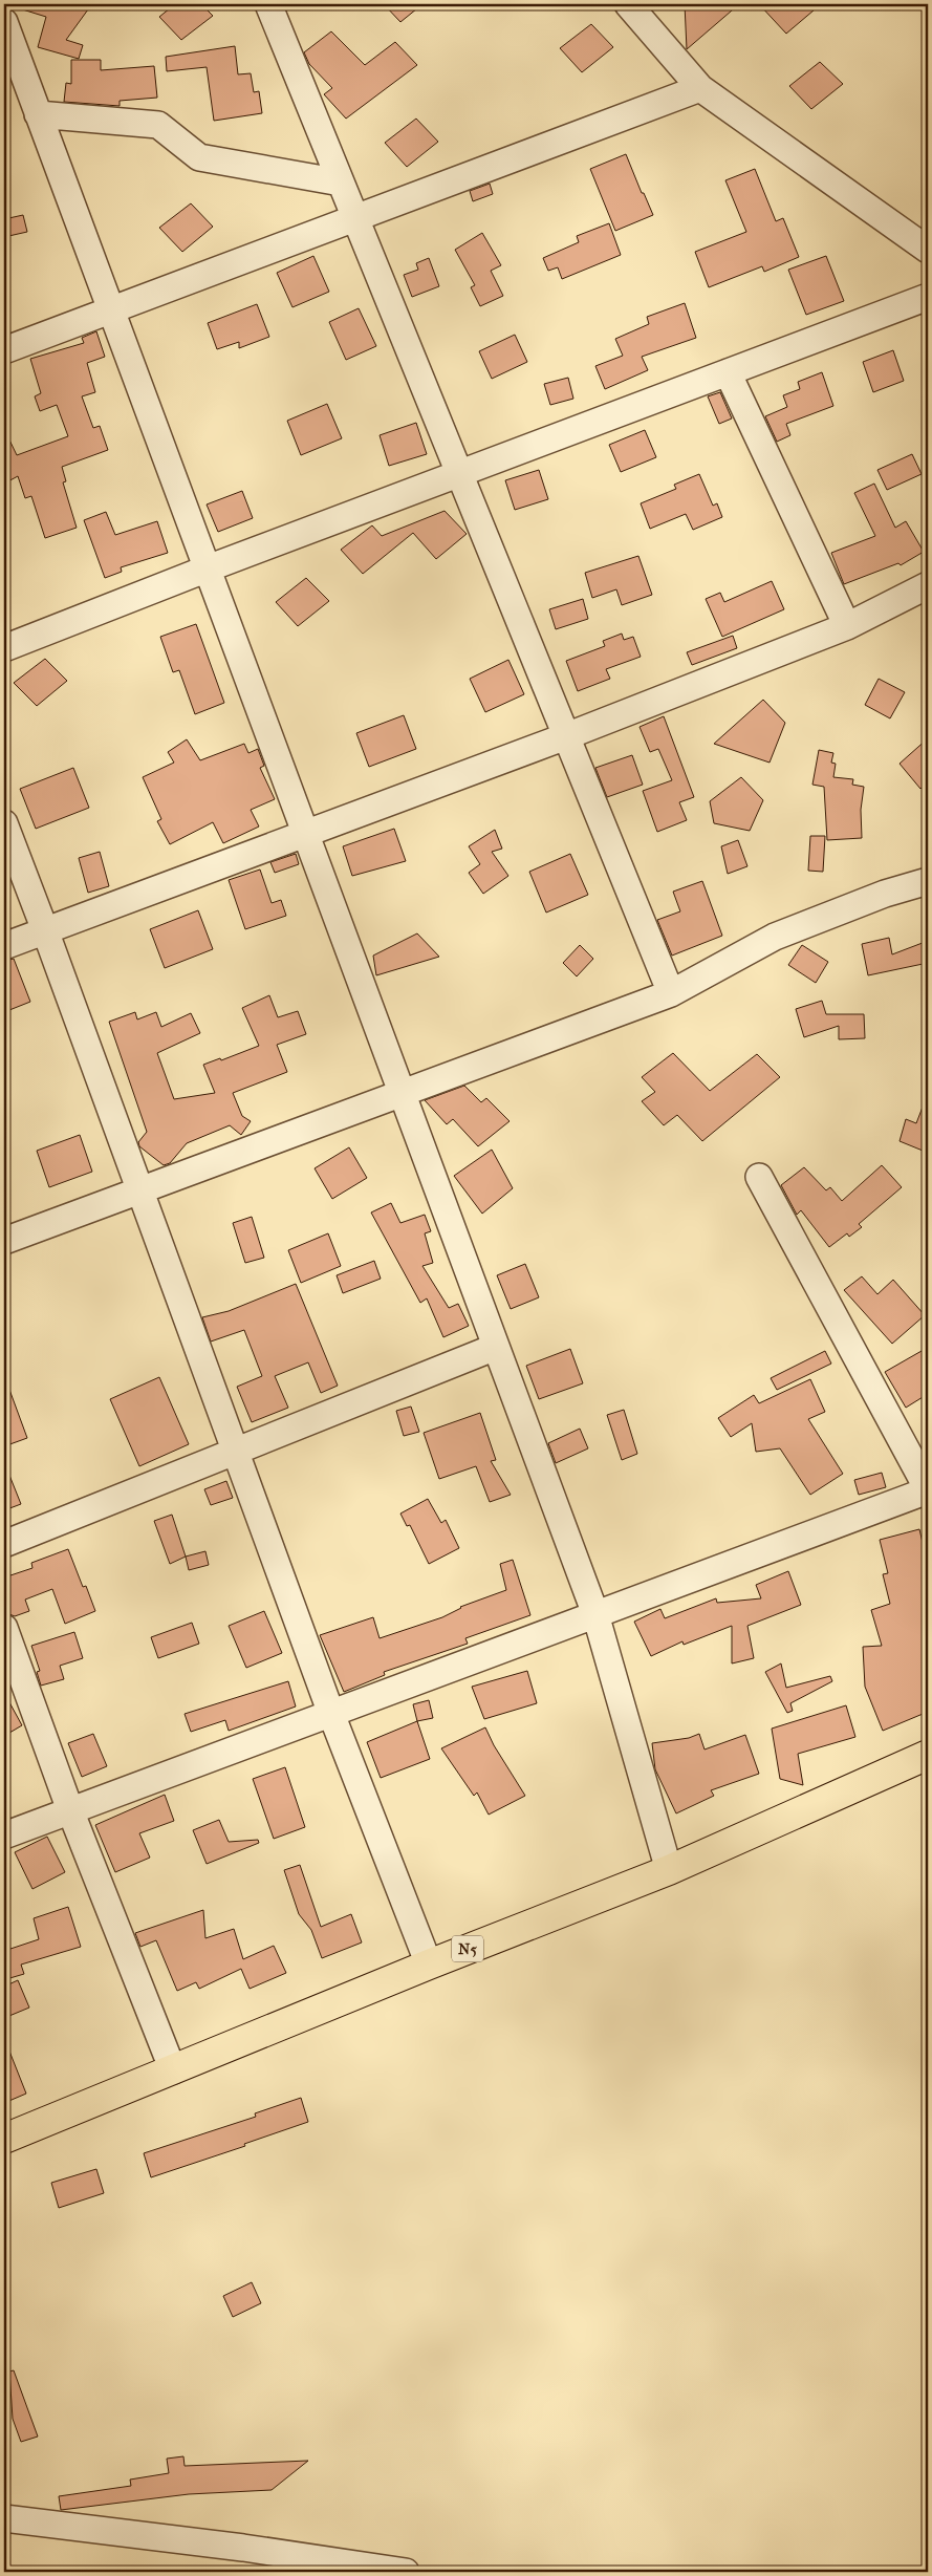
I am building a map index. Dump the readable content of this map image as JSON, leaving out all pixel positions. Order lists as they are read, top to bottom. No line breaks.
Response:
{"streets":{"highway":["N5"]}}
